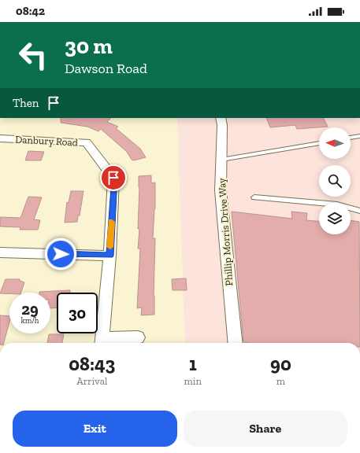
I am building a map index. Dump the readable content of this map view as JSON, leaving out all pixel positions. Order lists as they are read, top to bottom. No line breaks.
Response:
{"streets":{"street":["Danbury Road","Phillip Morris Drive Way"]},"north":"left","page":{"status":"08:42","turn":["30 m","Dawson Road"],"then":"Then","speed":"29 km/h","limit":"30","eta":["08:43","Arrival","1","min","90","m"],"buttons":["Exit","Share"]}}
